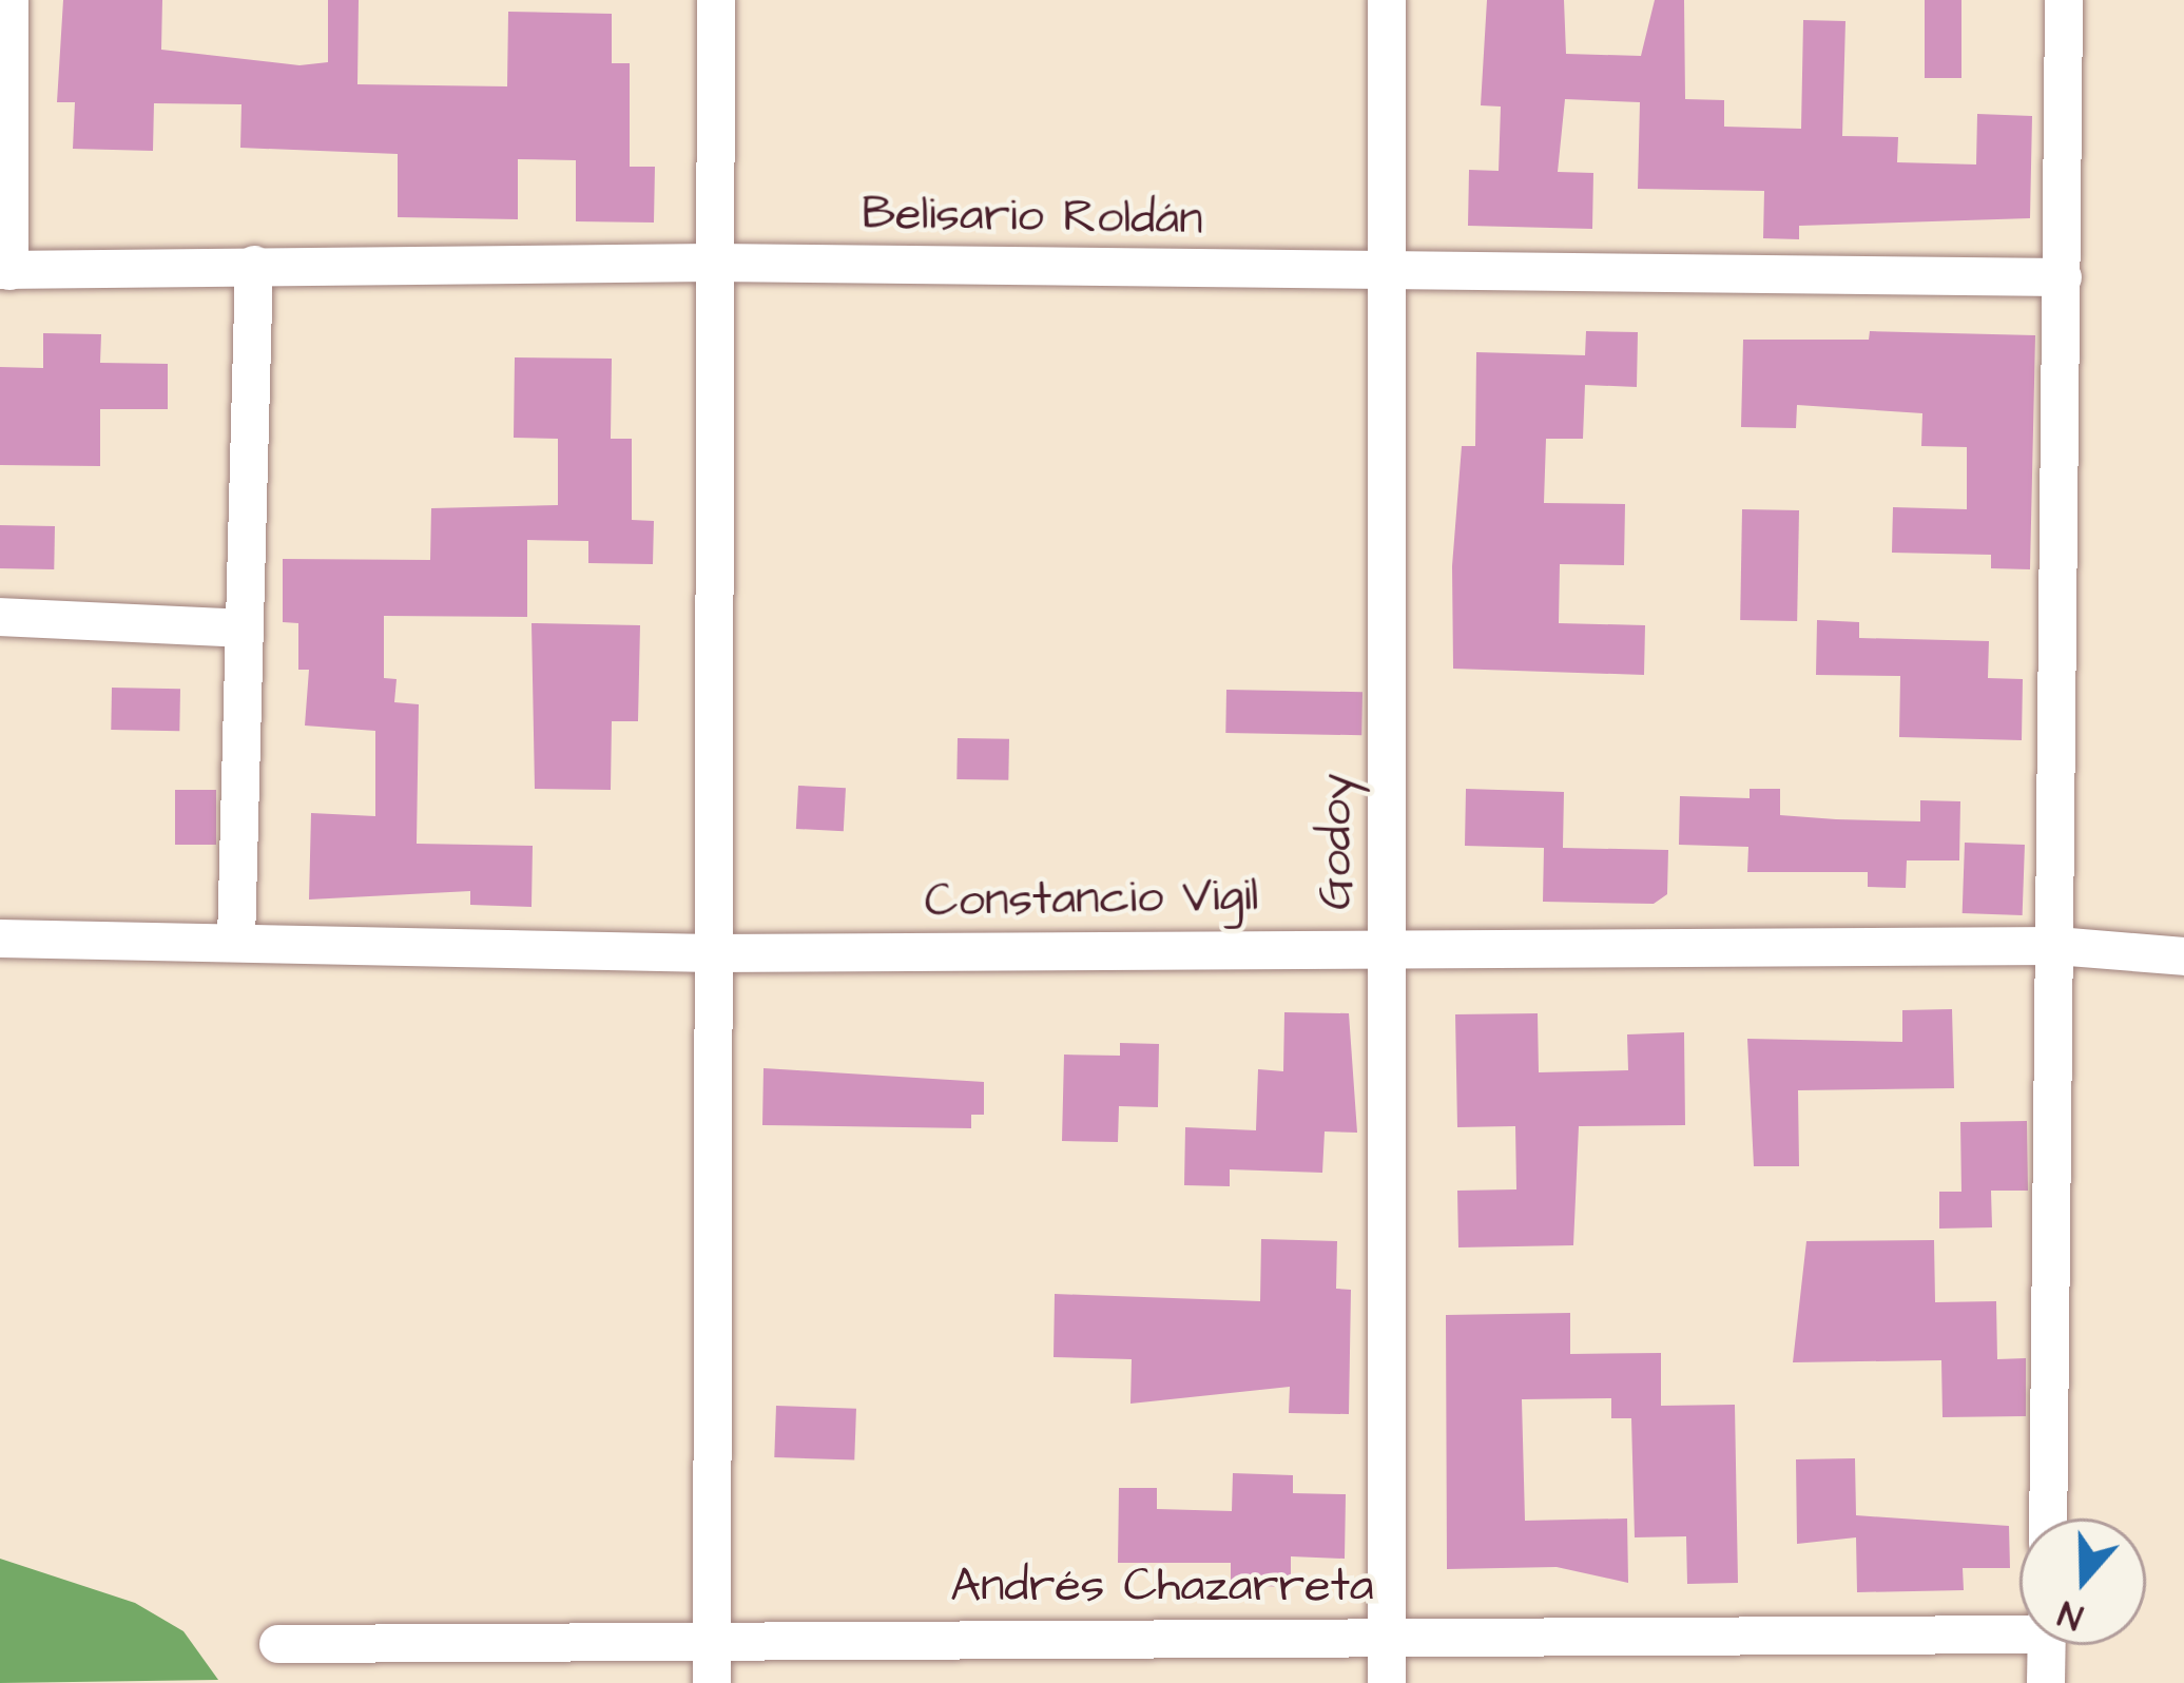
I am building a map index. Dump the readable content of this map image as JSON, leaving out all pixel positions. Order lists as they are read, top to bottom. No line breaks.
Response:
{"streets":{"street":["Belisario Roldán","Godoy","Constancio Vigil","Andrés Chazarreta"]},"crossings":[["Belisario Roldán","Godoy"],["Godoy","Constancio Vigil"],["Godoy","Andrés Chazarreta"]],"north":"bottom"}
